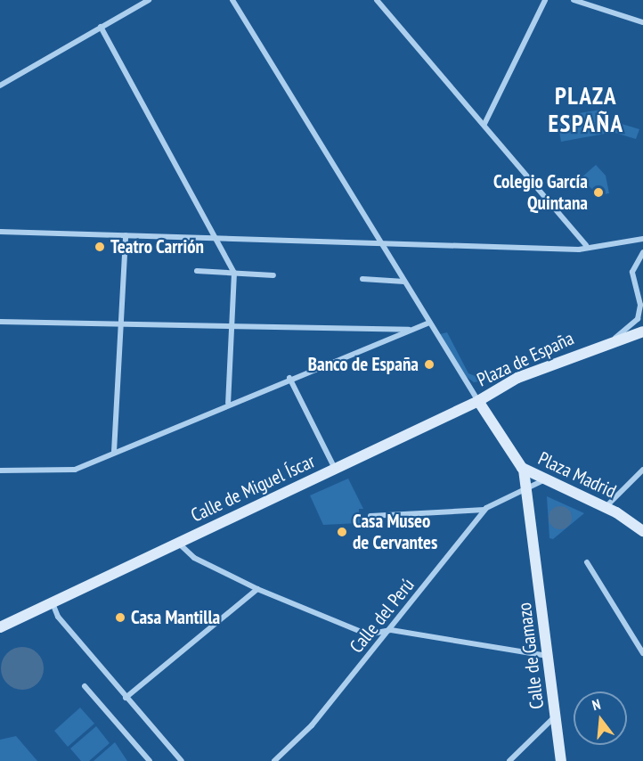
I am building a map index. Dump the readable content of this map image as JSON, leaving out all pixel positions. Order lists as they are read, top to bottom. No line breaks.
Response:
{"streets":{"street":["Plaza de España","Plaza Madrid","Calle de Miguel Íscar","Calle del Perú","Calle de Gamazo"]},"crossings":[["Plaza de España","Plaza Madrid"],["Plaza de España","Calle de Miguel Íscar"],["Plaza Madrid","Calle de Miguel Íscar"],["Plaza Madrid","Calle del Perú"],["Plaza Madrid","Calle de Gamazo"]],"districts":["PLAZA ESPAÑA"],"places":["Colegio García Quintana","Teatro Carrión","Banco de España","Casa Museo de Cervantes","Casa Mantilla"],"north":"top"}
